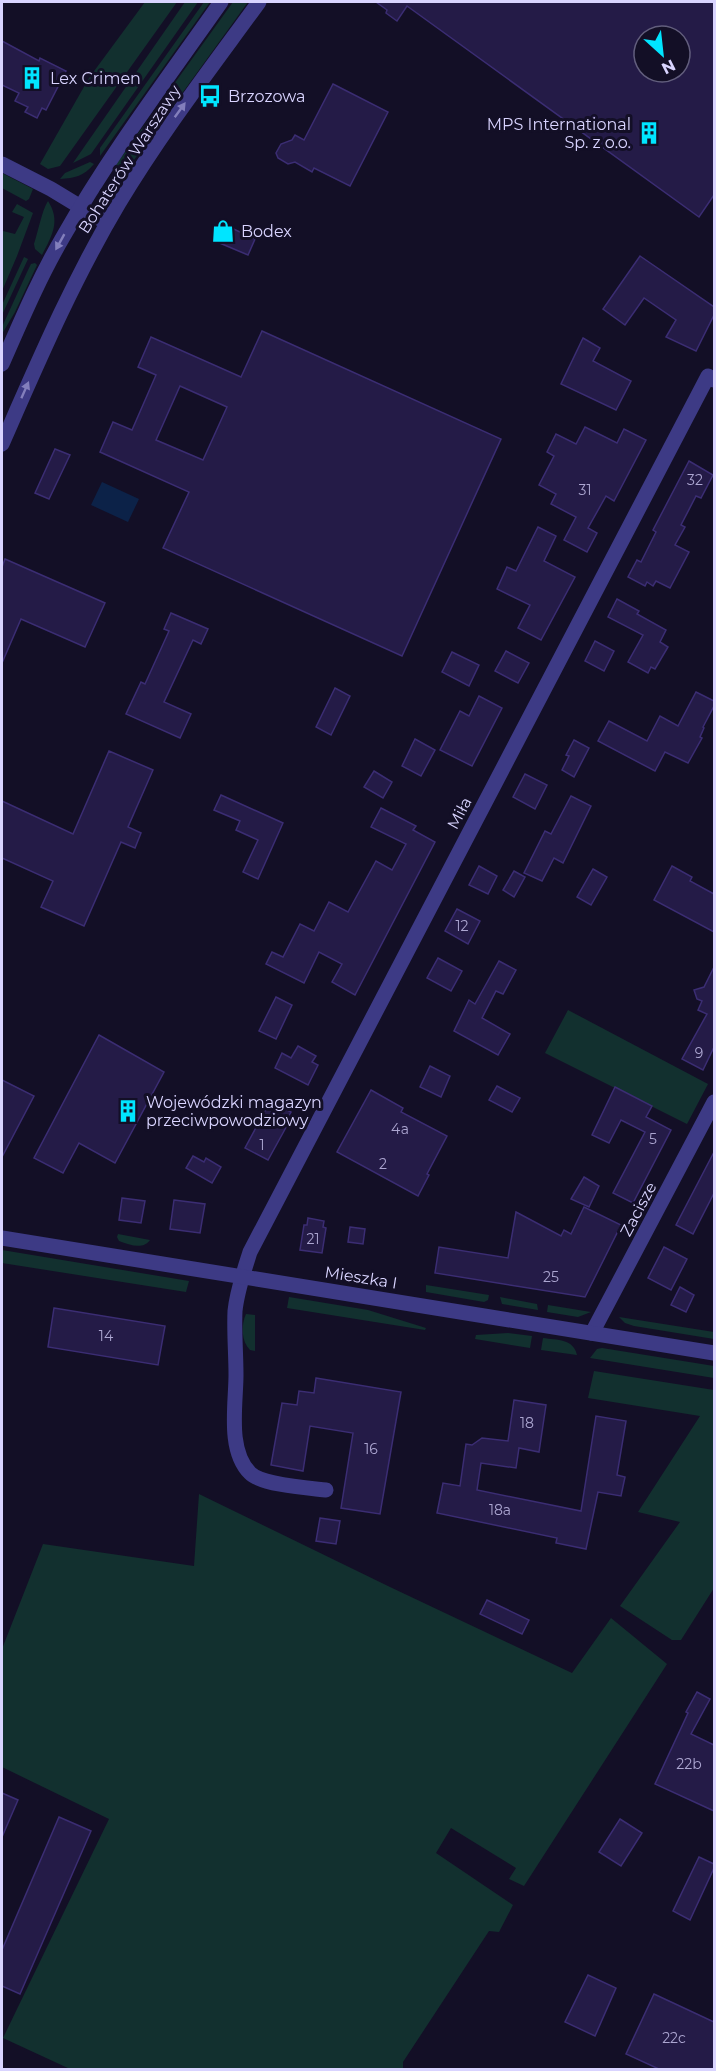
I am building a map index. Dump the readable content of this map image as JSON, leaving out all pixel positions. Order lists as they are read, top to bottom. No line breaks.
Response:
{"streets":{"street":["Bohaterów Warszawy","Miła","Zacisze","Mieszka I"]},"crossings":[["Miła","Mieszka I"],["Zacisze","Mieszka I"]],"places":{"building":["Lex Crimen","MPS International Sp. z o.o.","Wojewódzki magazyn przeciwpowodziowy"],"bus stop":["Brzozowa"],"shop":["Bodex"]},"house_numbers":["32","31","12","9","4a","5","1","2","21","25","14","18","16","18a","22b","22c"],"north":"bottom right"}
